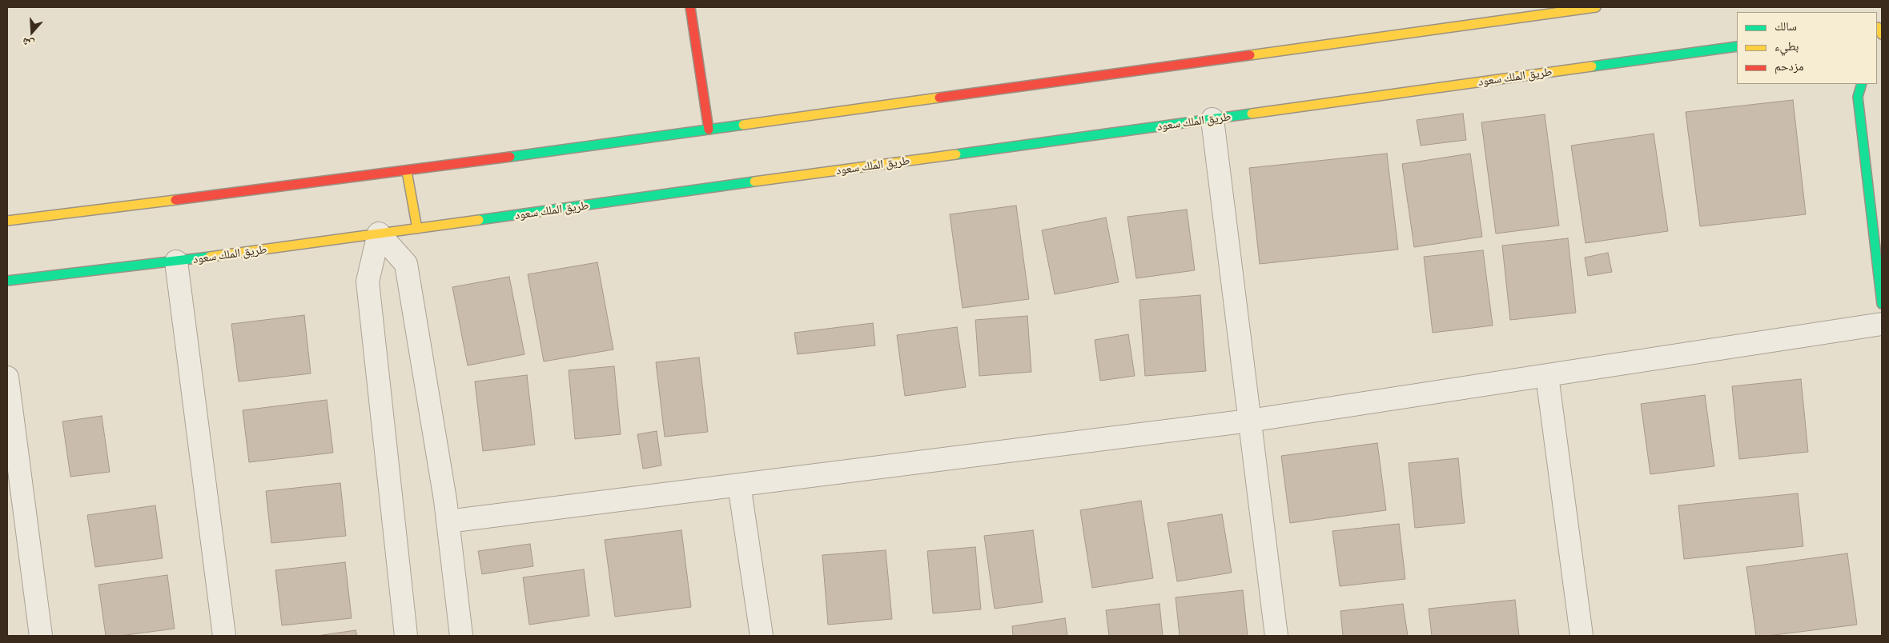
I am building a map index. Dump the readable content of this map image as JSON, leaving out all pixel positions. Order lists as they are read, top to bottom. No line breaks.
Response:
{"streets":{"main road":["طريق الملك سعود"]},"legend":["سالك","بطيء","مزدحم"],"north":"bottom"}
